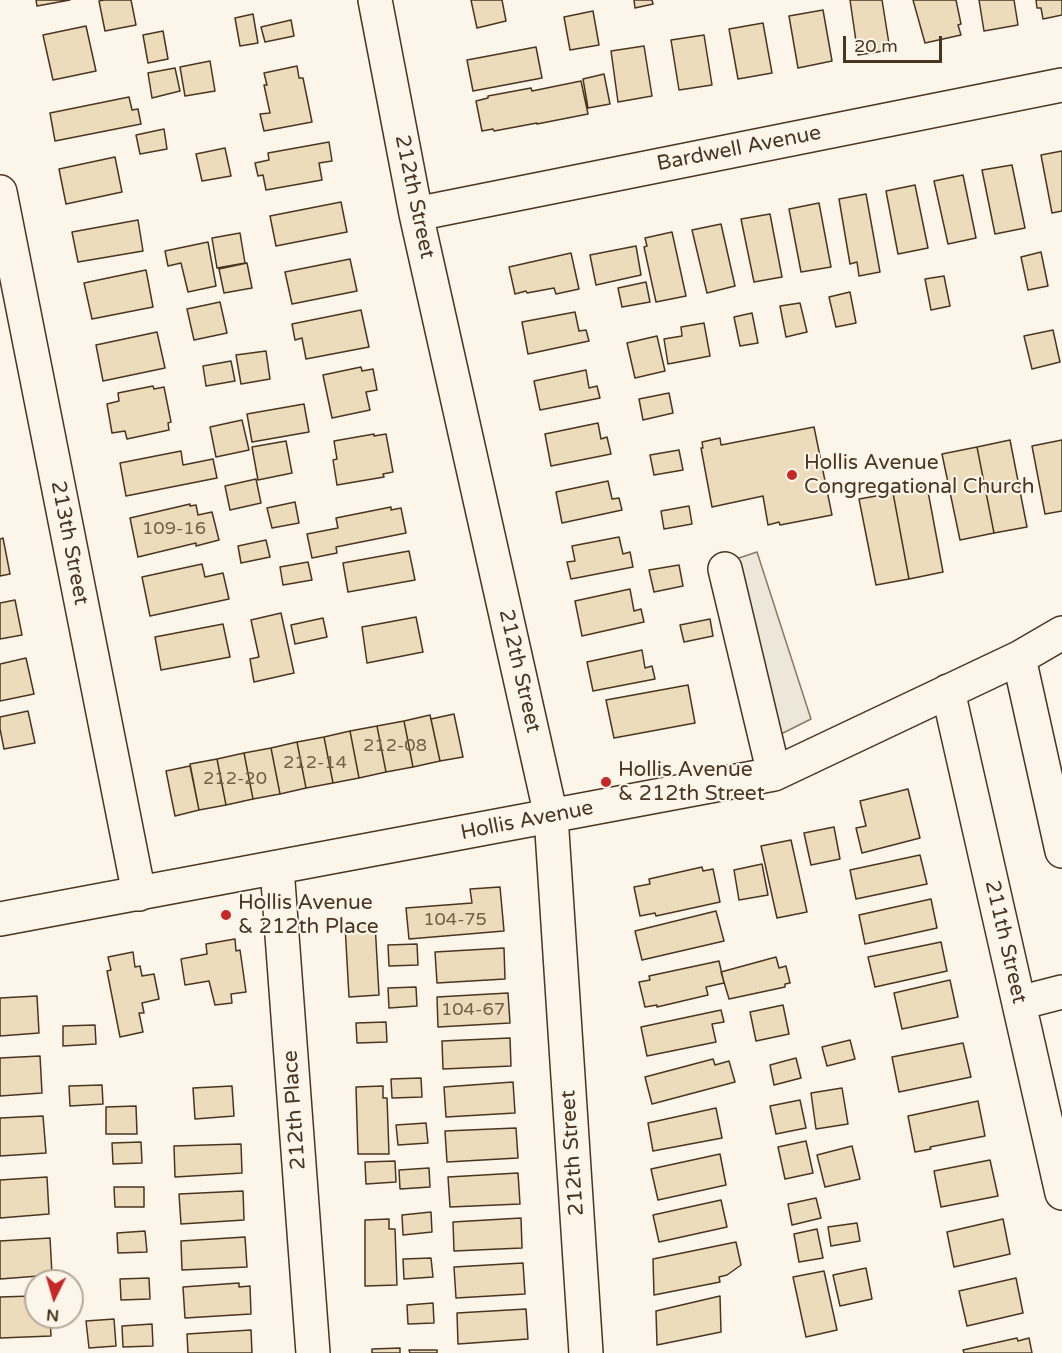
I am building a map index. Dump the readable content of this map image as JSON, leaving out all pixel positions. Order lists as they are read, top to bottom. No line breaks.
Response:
{"streets":{"street":["Bardwell Avenue","212th Street","213th Street","Hollis Avenue","211th Street","212th Place"]},"crossings":[["Bardwell Avenue","212th Street"],["212th Street","Hollis Avenue"],["213th Street","Hollis Avenue"],["Hollis Avenue","211th Street"],["Hollis Avenue","212th Place"]],"places":["Hollis Avenue Congregational Church","Hollis Avenue & 212th Street","Hollis Avenue & 212th Place"],"house_numbers":["109-16","212-08","212-14","212-20","104-75","104-67"],"scale_bar":"20 m","north":"bottom"}
